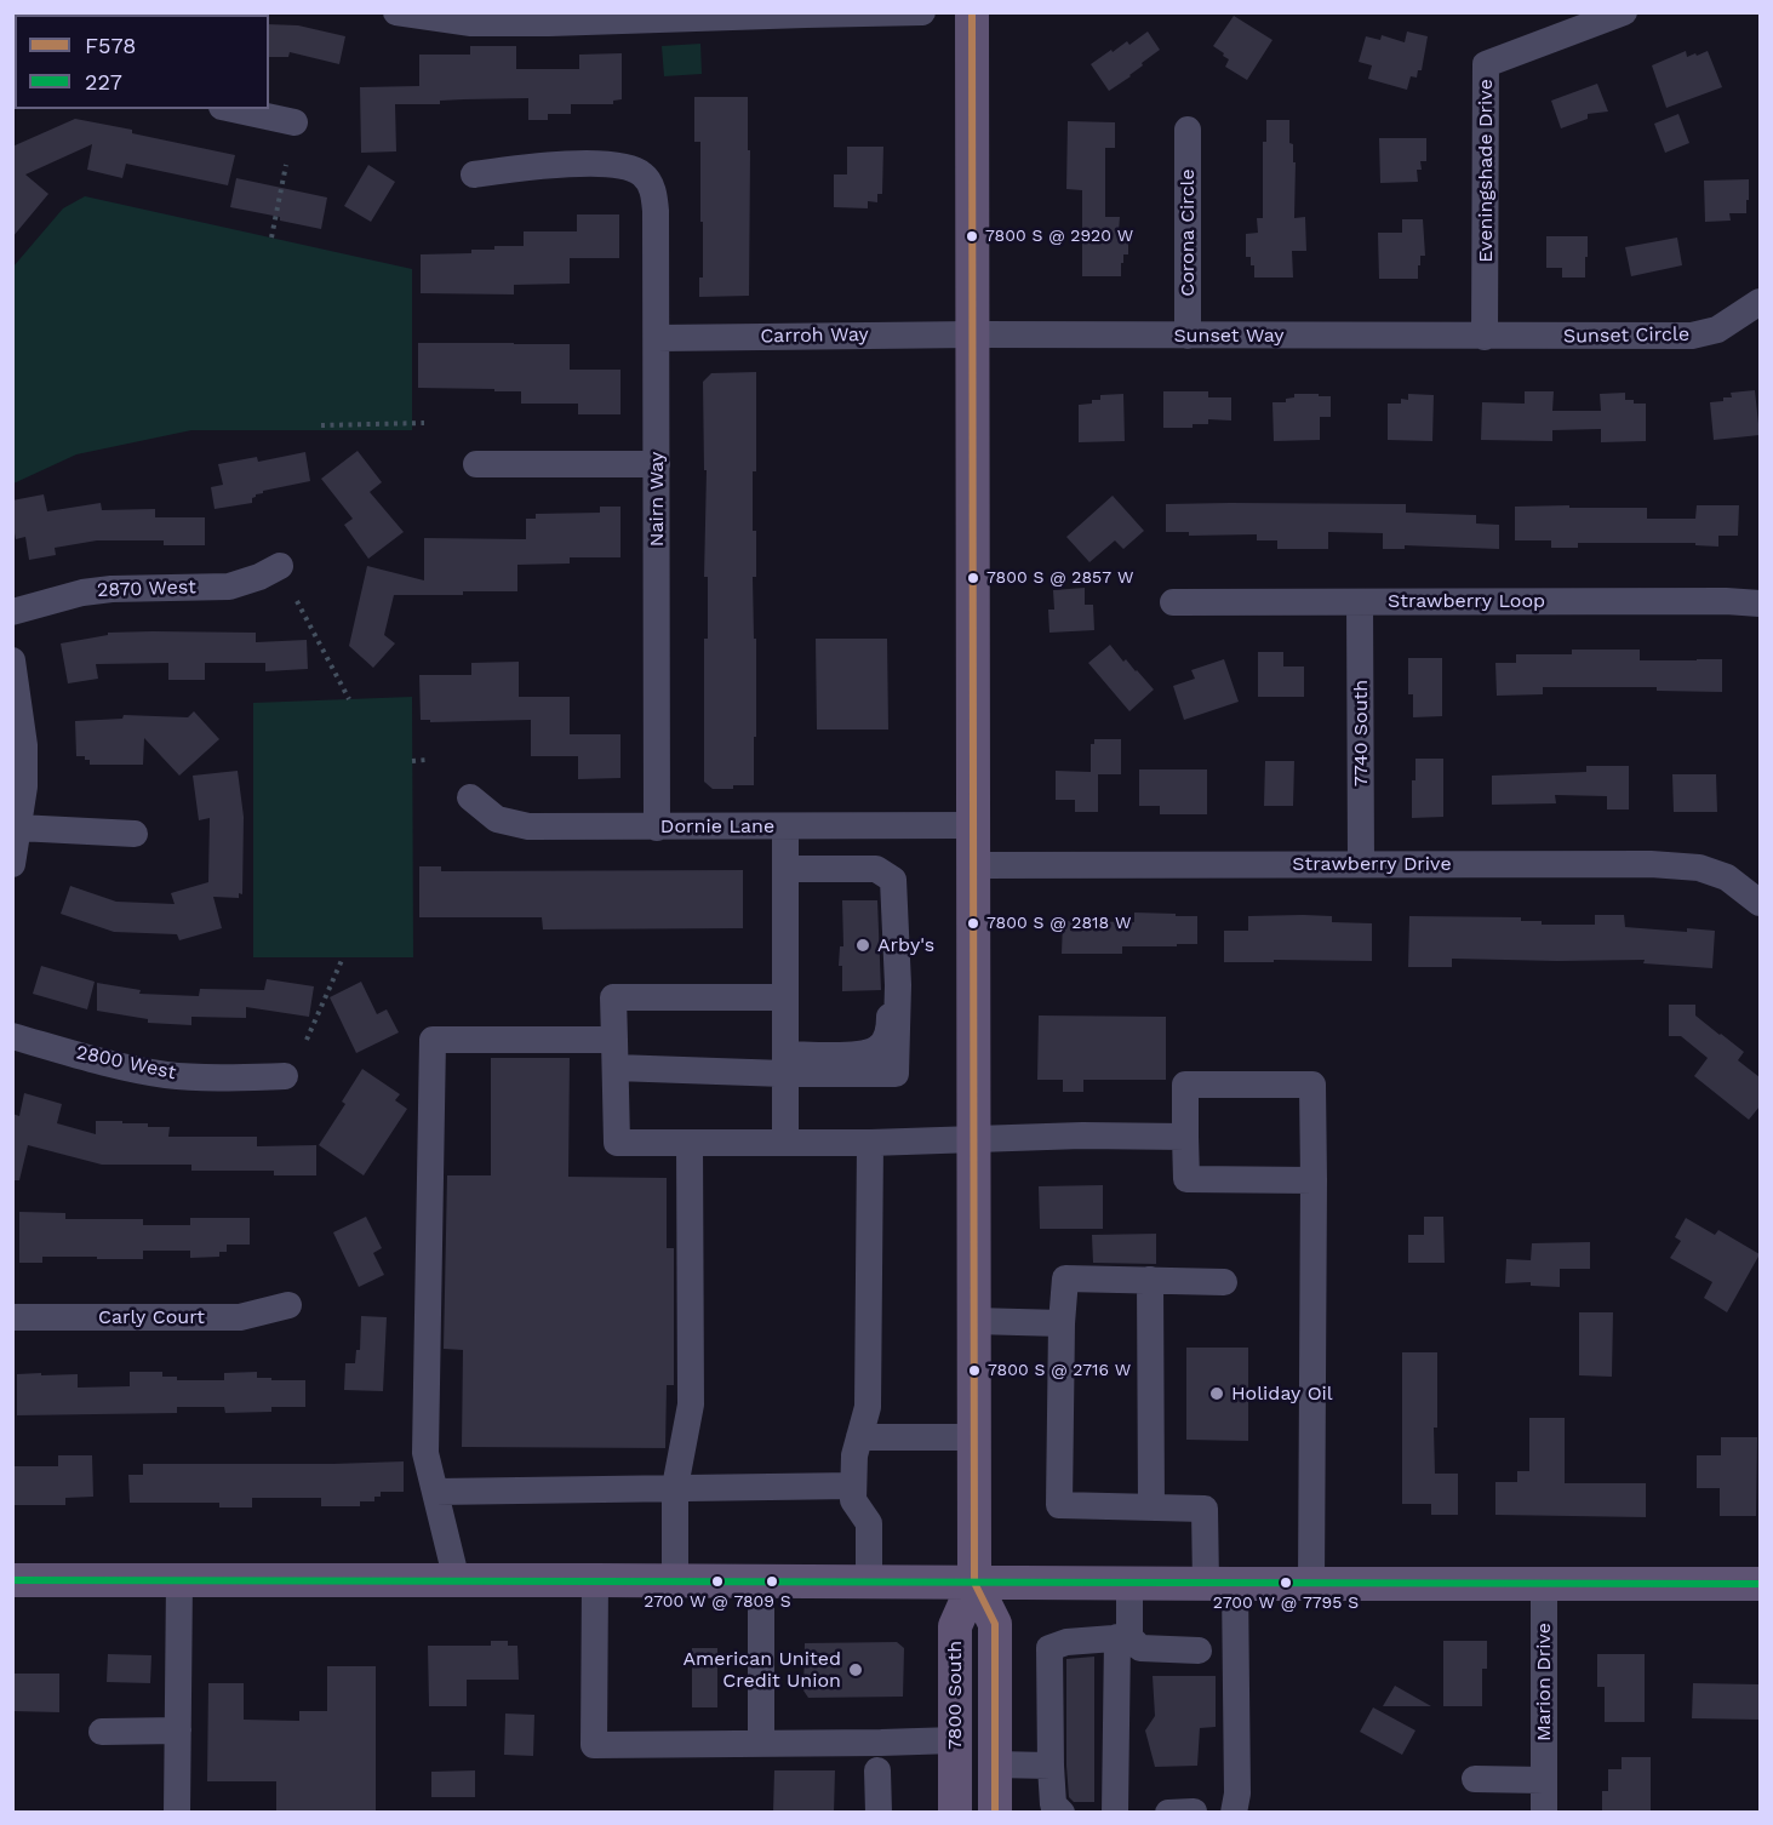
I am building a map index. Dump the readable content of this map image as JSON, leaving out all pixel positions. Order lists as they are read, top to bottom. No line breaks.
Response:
{"streets":{"main road":["7800 South"],"street":["Eveningshade Drive","Corona Circle","Carroh Way","Sunset Way","Sunset Circle","Nairn Way","2870 West","Strawberry Loop","7740 South","Dornie Lane","Strawberry Drive","2800 West","Carly Court","Marion Drive"]},"crossings":[["Eveningshade Drive","Sunset Way"],["Eveningshade Drive","Sunset Circle"],["Corona Circle","Sunset Way"],["Carroh Way","Sunset Way"],["Carroh Way","Nairn Way"],["Carroh Way","7800 South"],["Sunset Way","Sunset Circle"],["Sunset Way","7800 South"],["Nairn Way","Dornie Lane"],["Strawberry Loop","7740 South"],["7740 South","Strawberry Drive"],["Dornie Lane","7800 South"],["Strawberry Drive","7800 South"]],"places":["7800 S @ 2920 W","7800 S @ 2857 W","7800 S @ 2818 W","Arby's","7800 S @ 2716 W","Holiday Oil","2700 W @ 7809 S","2700 W @ 7795 S","American United Credit Union"],"lines":["transit line F578","transit line 227"],"legend":["F578","227"]}
